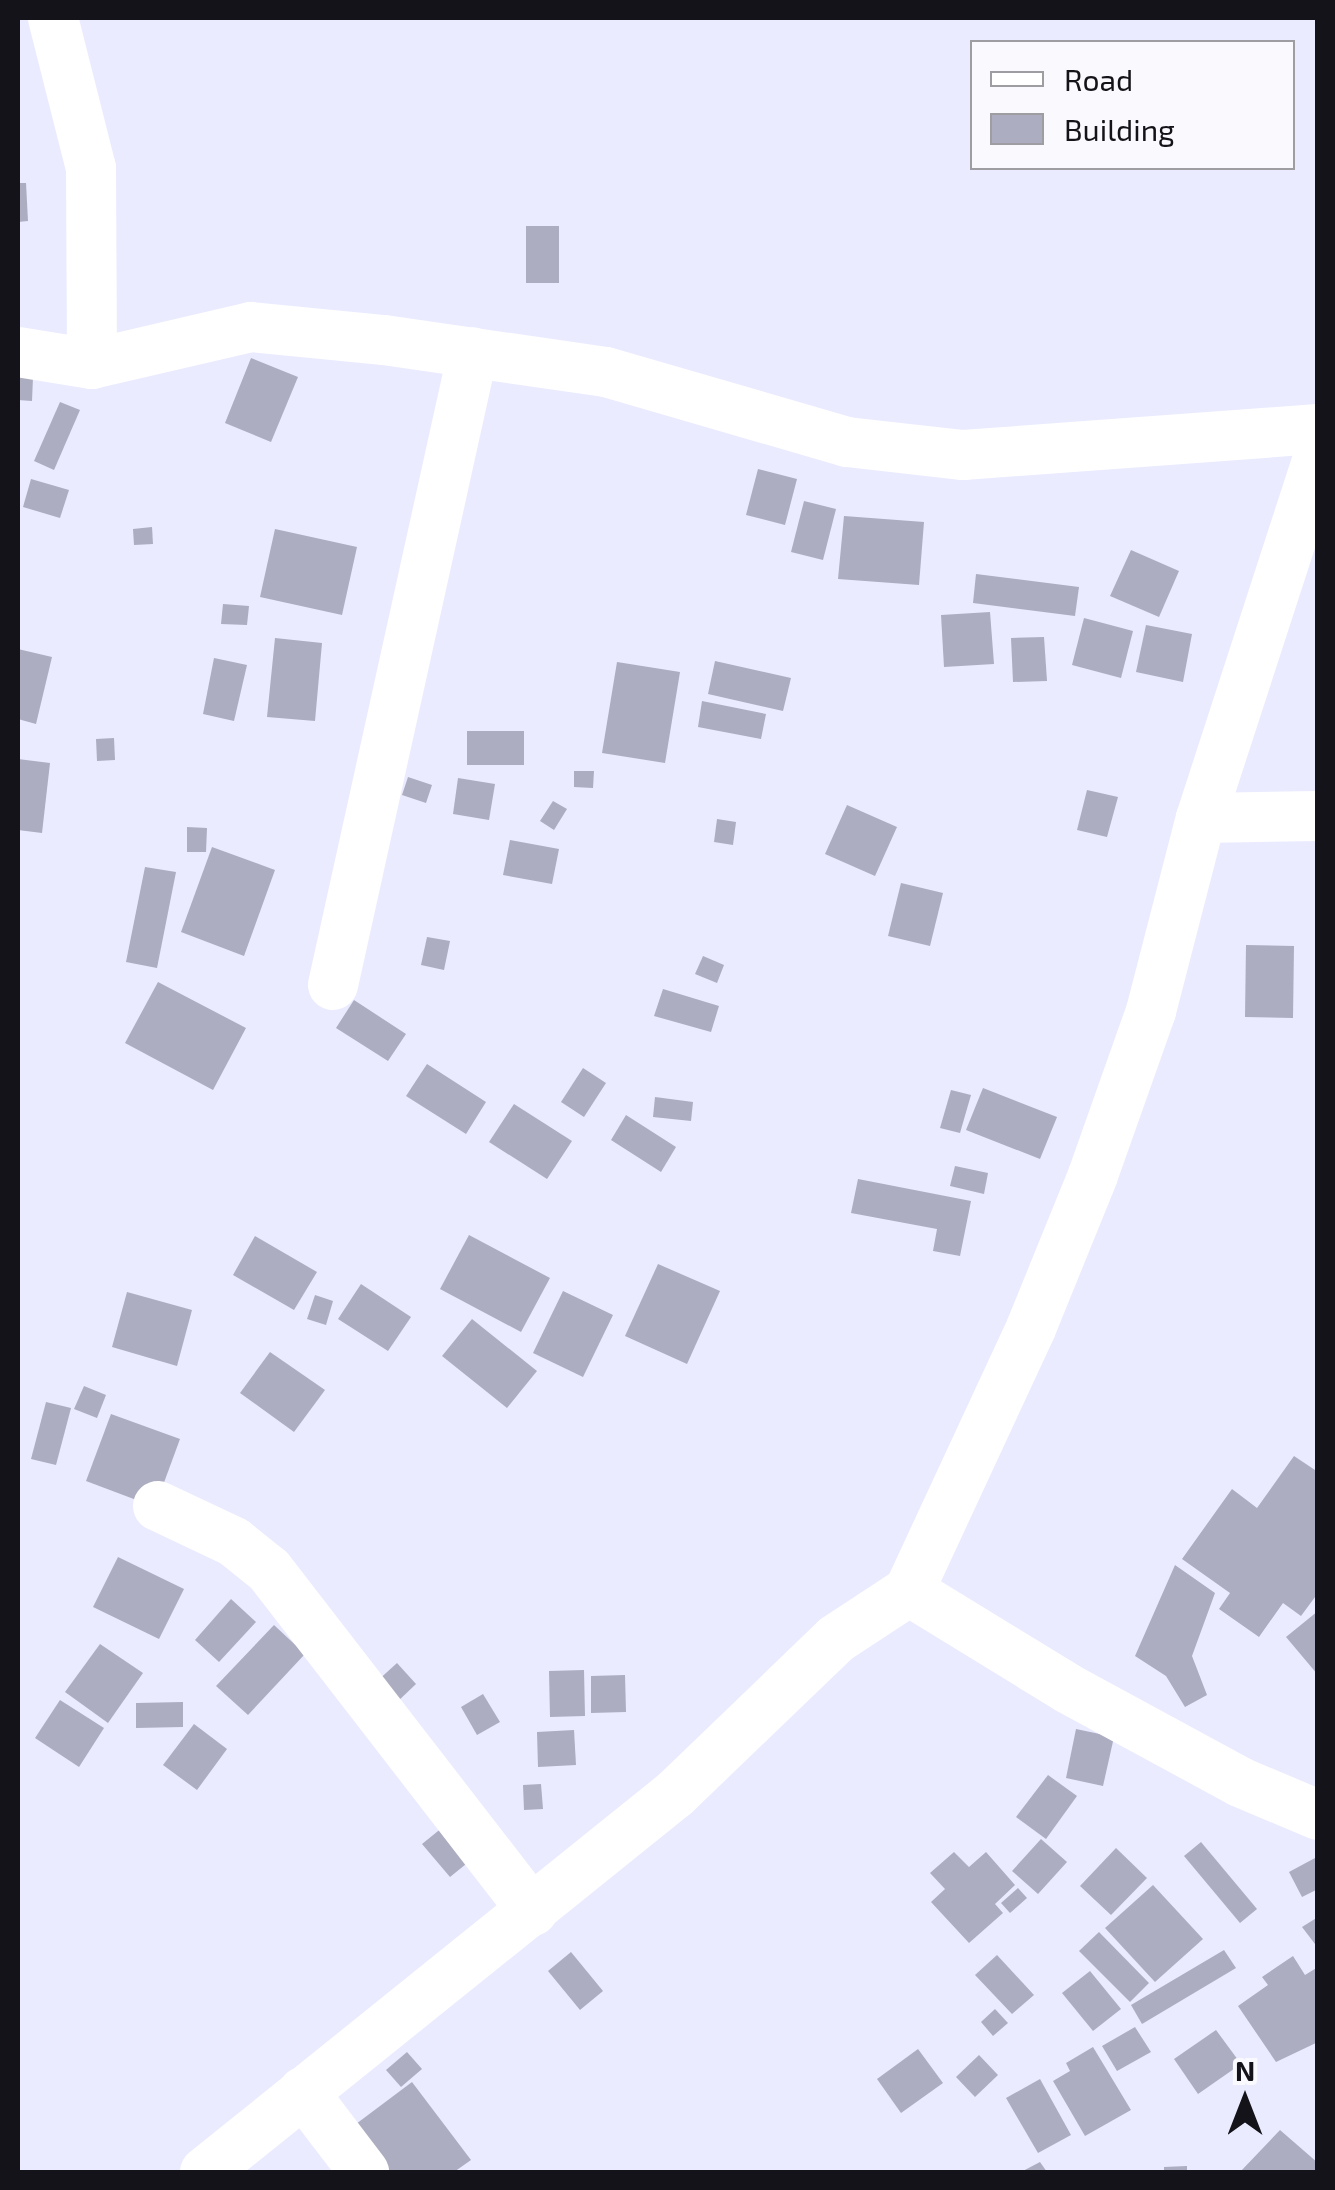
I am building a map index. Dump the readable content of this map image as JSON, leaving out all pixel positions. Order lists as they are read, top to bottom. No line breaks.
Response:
{"legend":["Road","Building"],"north":"top"}
